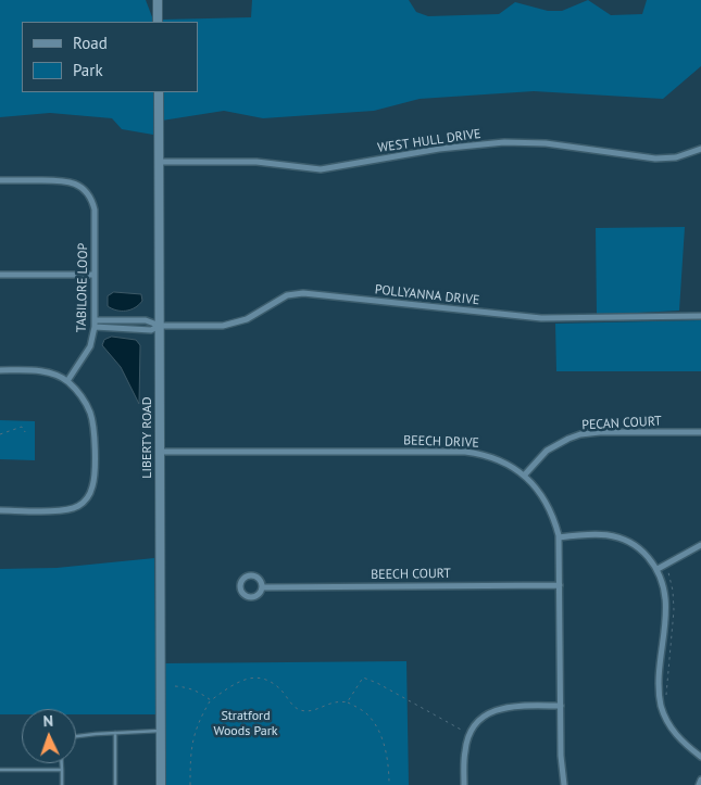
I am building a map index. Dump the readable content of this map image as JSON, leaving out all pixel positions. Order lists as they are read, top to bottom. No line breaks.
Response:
{"streets":{"street":["WEST HULL DRIVE","TABILORE LOOP","POLLYANNA DRIVE","PECAN COURT","LIBERTY ROAD","BEECH DRIVE","BEECH COURT"]},"crossings":[["WEST HULL DRIVE","LIBERTY ROAD"],["POLLYANNA DRIVE","LIBERTY ROAD"],["PECAN COURT","BEECH DRIVE"],["LIBERTY ROAD","BEECH DRIVE"],["BEECH DRIVE","BEECH COURT"]],"parks":["Stratford Woods Park"],"legend":["Road","Park"],"north":"top"}
